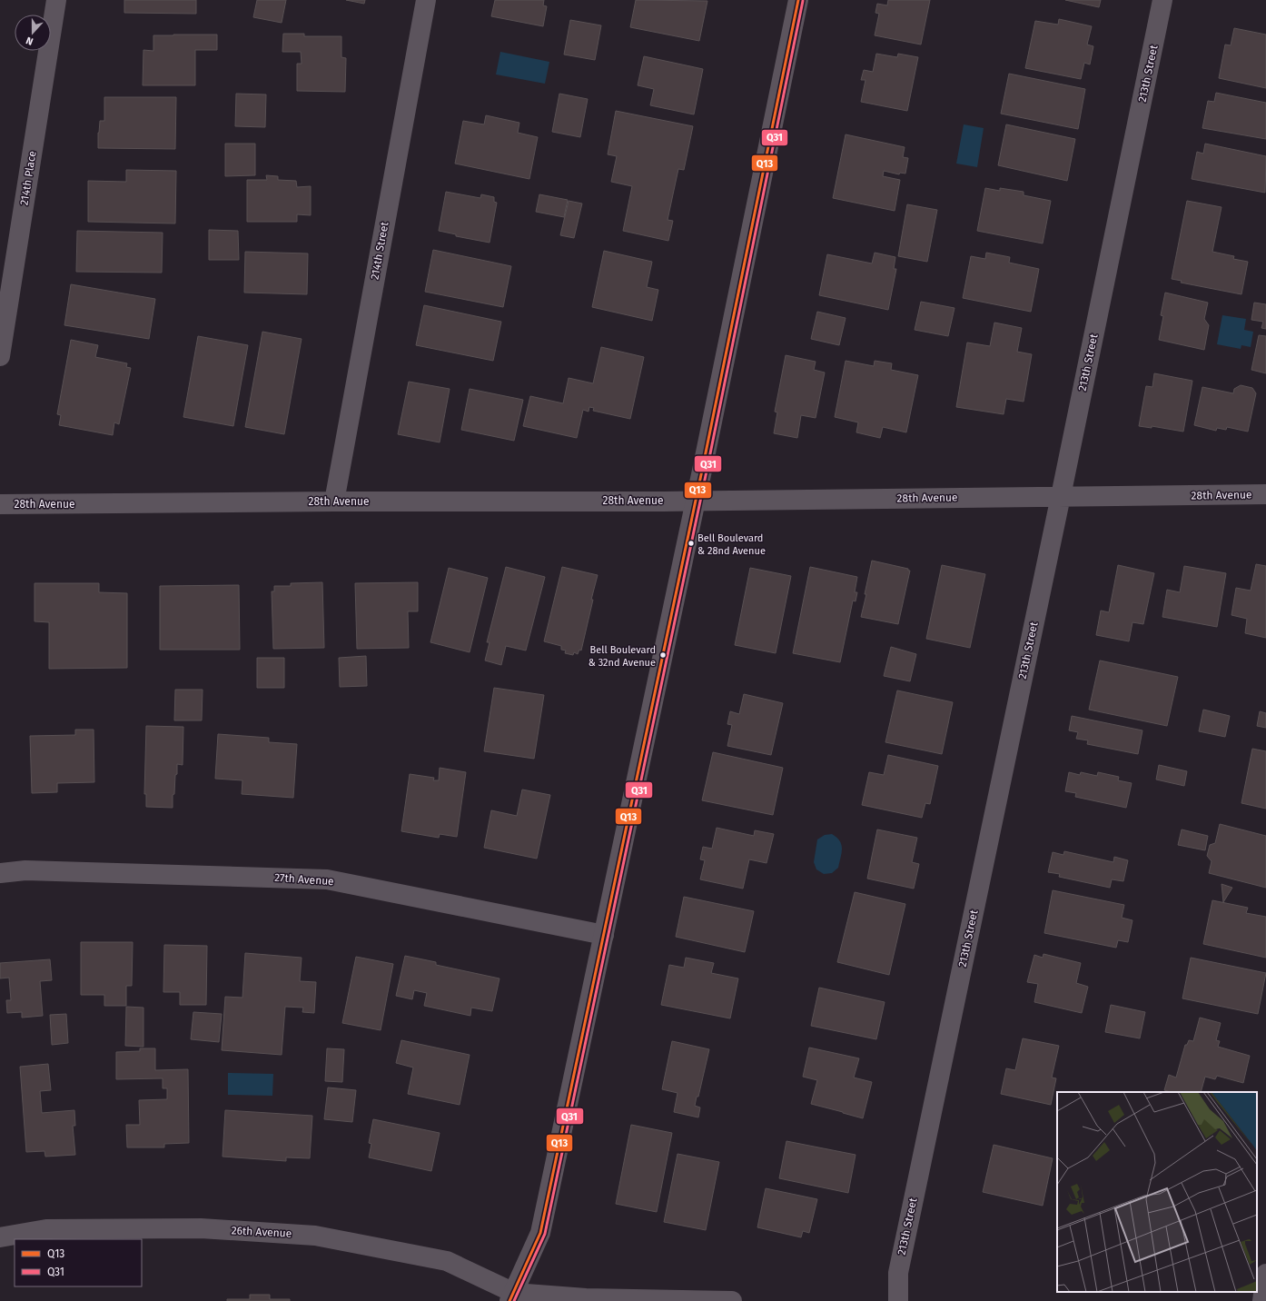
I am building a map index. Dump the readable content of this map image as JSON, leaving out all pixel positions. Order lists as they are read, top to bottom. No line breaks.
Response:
{"streets":{"street":["213th Street","214th Place","214th Street","28th Avenue","27th Avenue","26th Avenue"]},"crossings":[["213th Street","28th Avenue"],["214th Street","28th Avenue"]],"places":["Bell Boulevard & 28nd Avenue","Bell Boulevard & 32nd Avenue"],"lines":["transit line Q13","transit line Q31"],"legend":["Q13","Q31"],"north":"bottom"}
